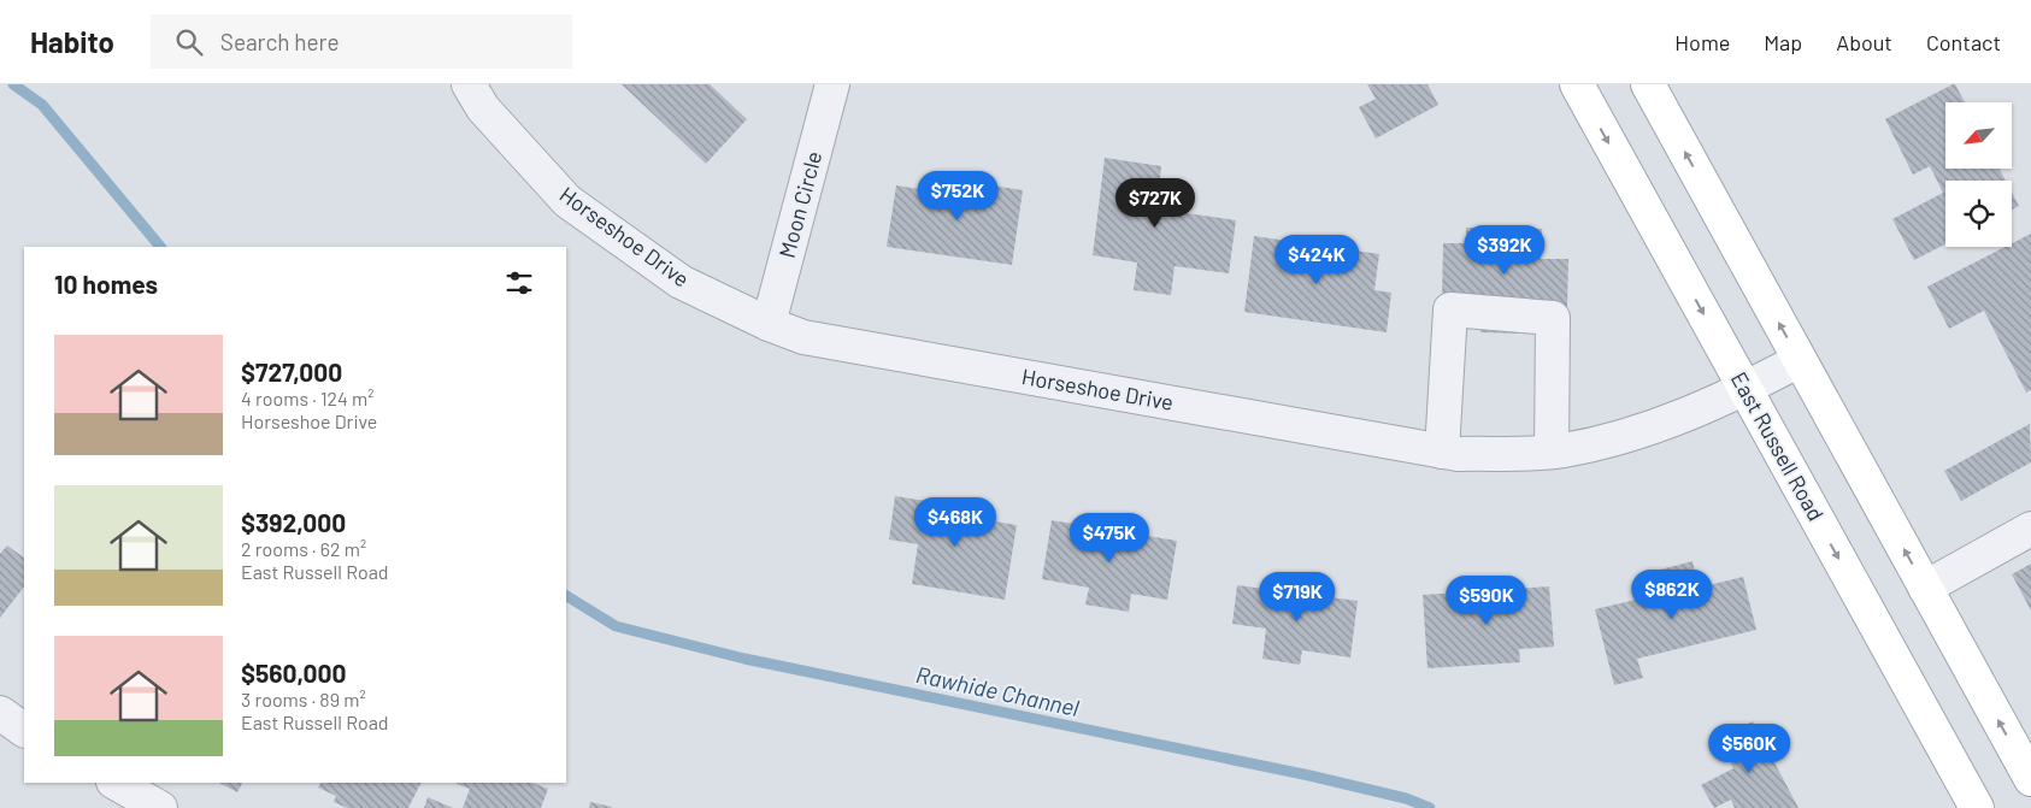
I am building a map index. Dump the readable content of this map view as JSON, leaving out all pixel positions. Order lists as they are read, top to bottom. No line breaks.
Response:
{"streets":{"main road":["East Russell Road"],"street":["Moon Circle","Horseshoe Drive"]},"crossings":[["Moon Circle","Horseshoe Drive"],["Horseshoe Drive","East Russell Road"]],"water":["Rawhide Channel"],"north":"bottom left","page":{"header":"Habito","search":"Search here","nav":["Home","Map","About","Contact"],"price":["$752K","$727K","$392K","$424K","$468K","$475K","$862K","$719K","$590K","$560K"],"heading":"10 homes","list":[{"name":"$727,000","note":"4 rooms · 124 m² · Horseshoe Drive"},{"name":"$392,000","note":"2 rooms · 62 m² · East Russell Road"},{"name":"$560,000","note":"3 rooms · 89 m² · East Russell Road"}]}}
